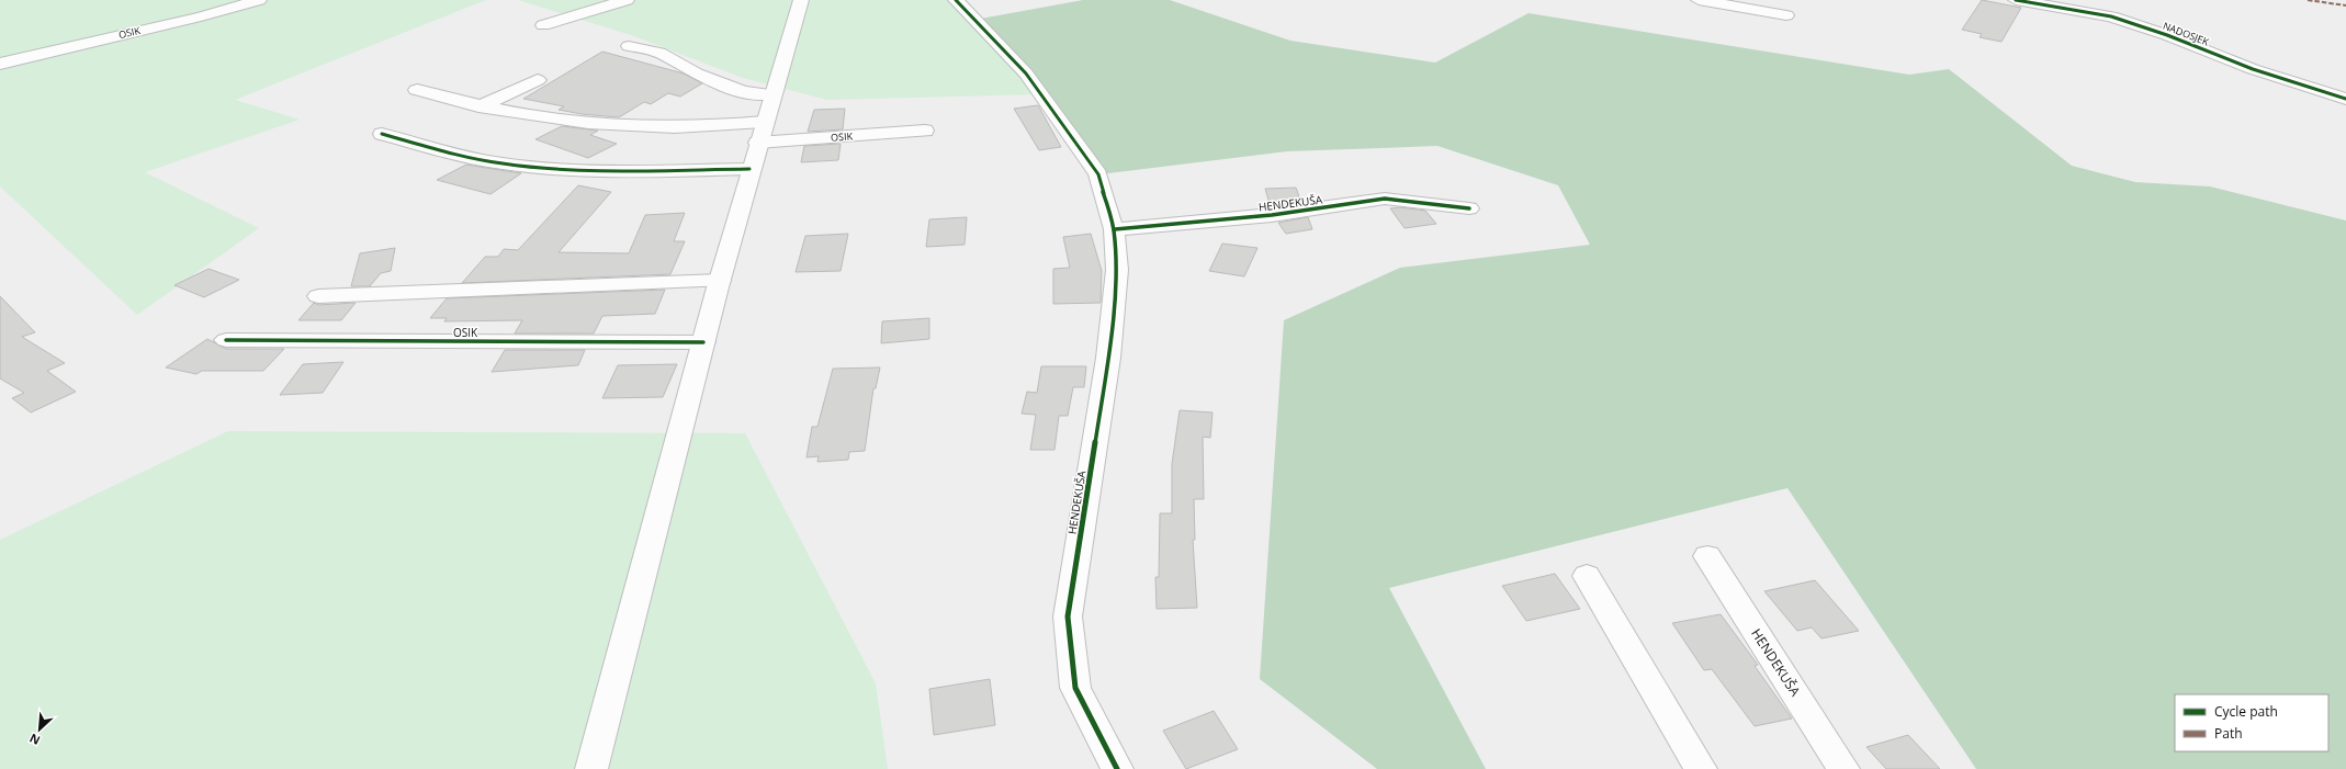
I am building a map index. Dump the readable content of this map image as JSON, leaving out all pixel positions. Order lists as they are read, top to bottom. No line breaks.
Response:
{"streets":{"street":["OSIK","NADOSJEK","HENDEKUŠA"]},"legend":["Cycle path","Path"],"north":"bottom left"}
